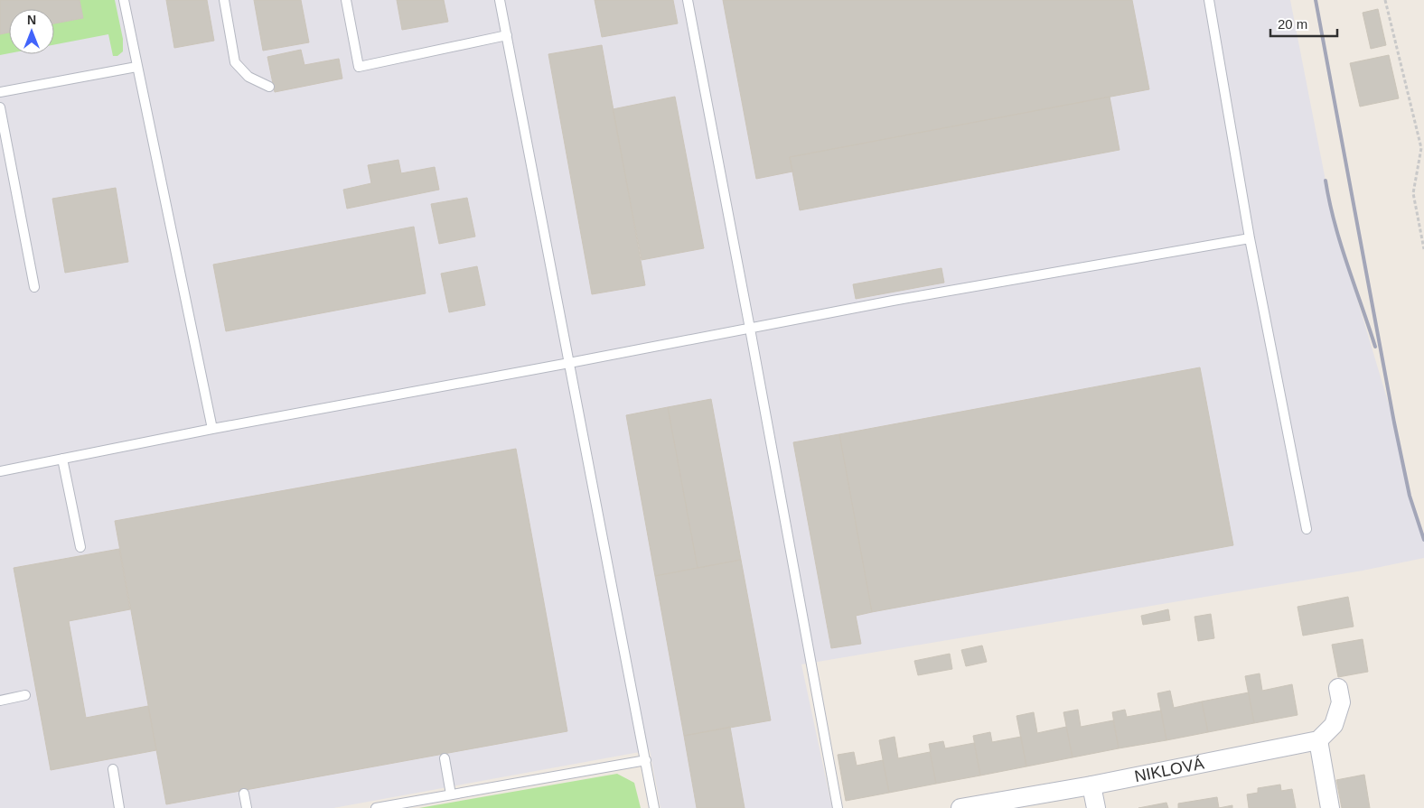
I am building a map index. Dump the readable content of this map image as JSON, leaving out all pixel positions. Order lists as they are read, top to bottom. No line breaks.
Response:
{"streets":{"street":["NIKLOVÁ"]},"scale_bar":"20 m","north":"top"}
